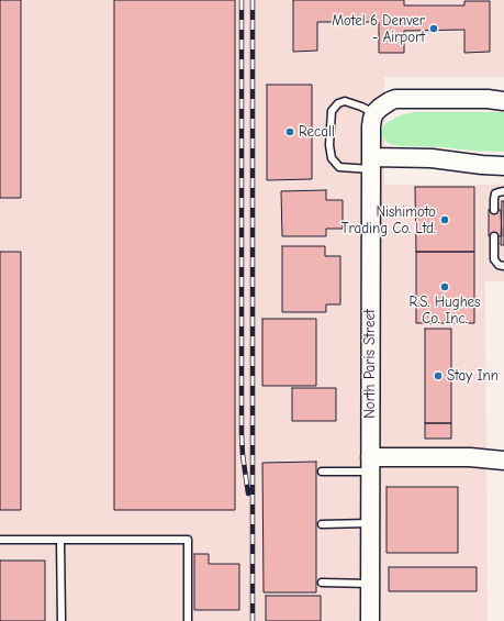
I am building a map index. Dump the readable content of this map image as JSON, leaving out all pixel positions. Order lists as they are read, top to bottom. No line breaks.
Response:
{"streets":{"street":["North Paris Street"]},"places":["Motel 6 Denver - Airport","Recall","Nishimoto Trading Co. Ltd.","R.S. Hughes Co. Inc.","Stay Inn"]}
